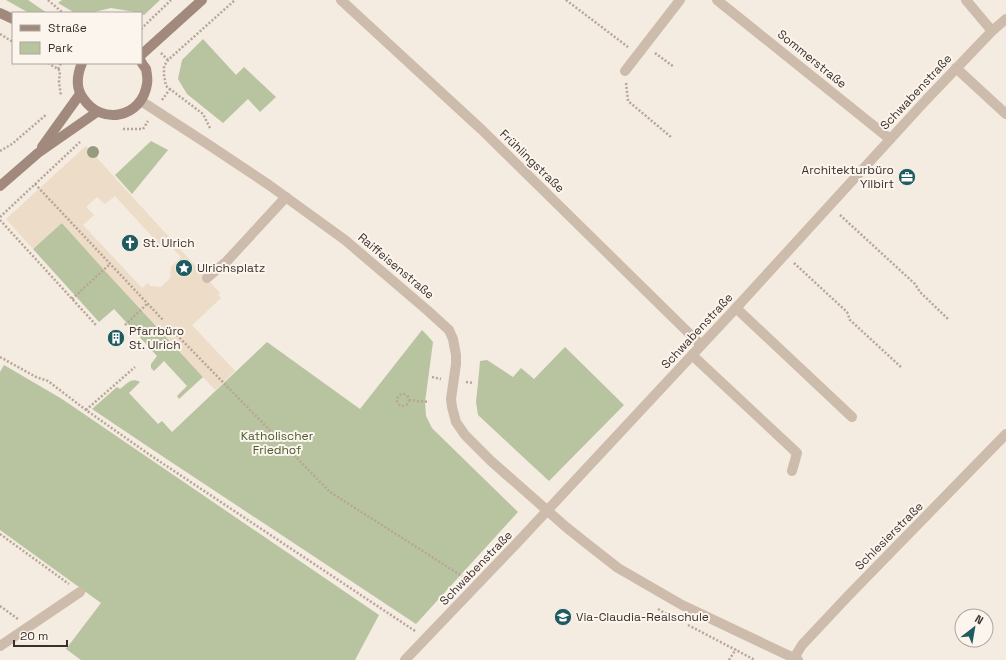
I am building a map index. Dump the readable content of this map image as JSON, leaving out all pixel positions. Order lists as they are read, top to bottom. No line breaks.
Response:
{"streets":{"street":["Sommerstraße","Schwabenstraße","Frühlingstraße","Raiffeisenstraße","Schlesierstraße"]},"crossings":[["Sommerstraße","Schwabenstraße"],["Schwabenstraße","Frühlingstraße"],["Schwabenstraße","Raiffeisenstraße"],["Raiffeisenstraße","Schlesierstraße"]],"parks":["Katholischer Friedhof"],"places":{"office":["Architekturbüro Yilbirt"],"church":["St. Ulrich"],"place":["Ulrichsplatz"],"building":["Pfarrbüro St. Ulrich"],"school or university":["Via-Claudia-Realschule"]},"legend":["Straße","Park"],"scale_bar":"20 m","north":"top right"}
